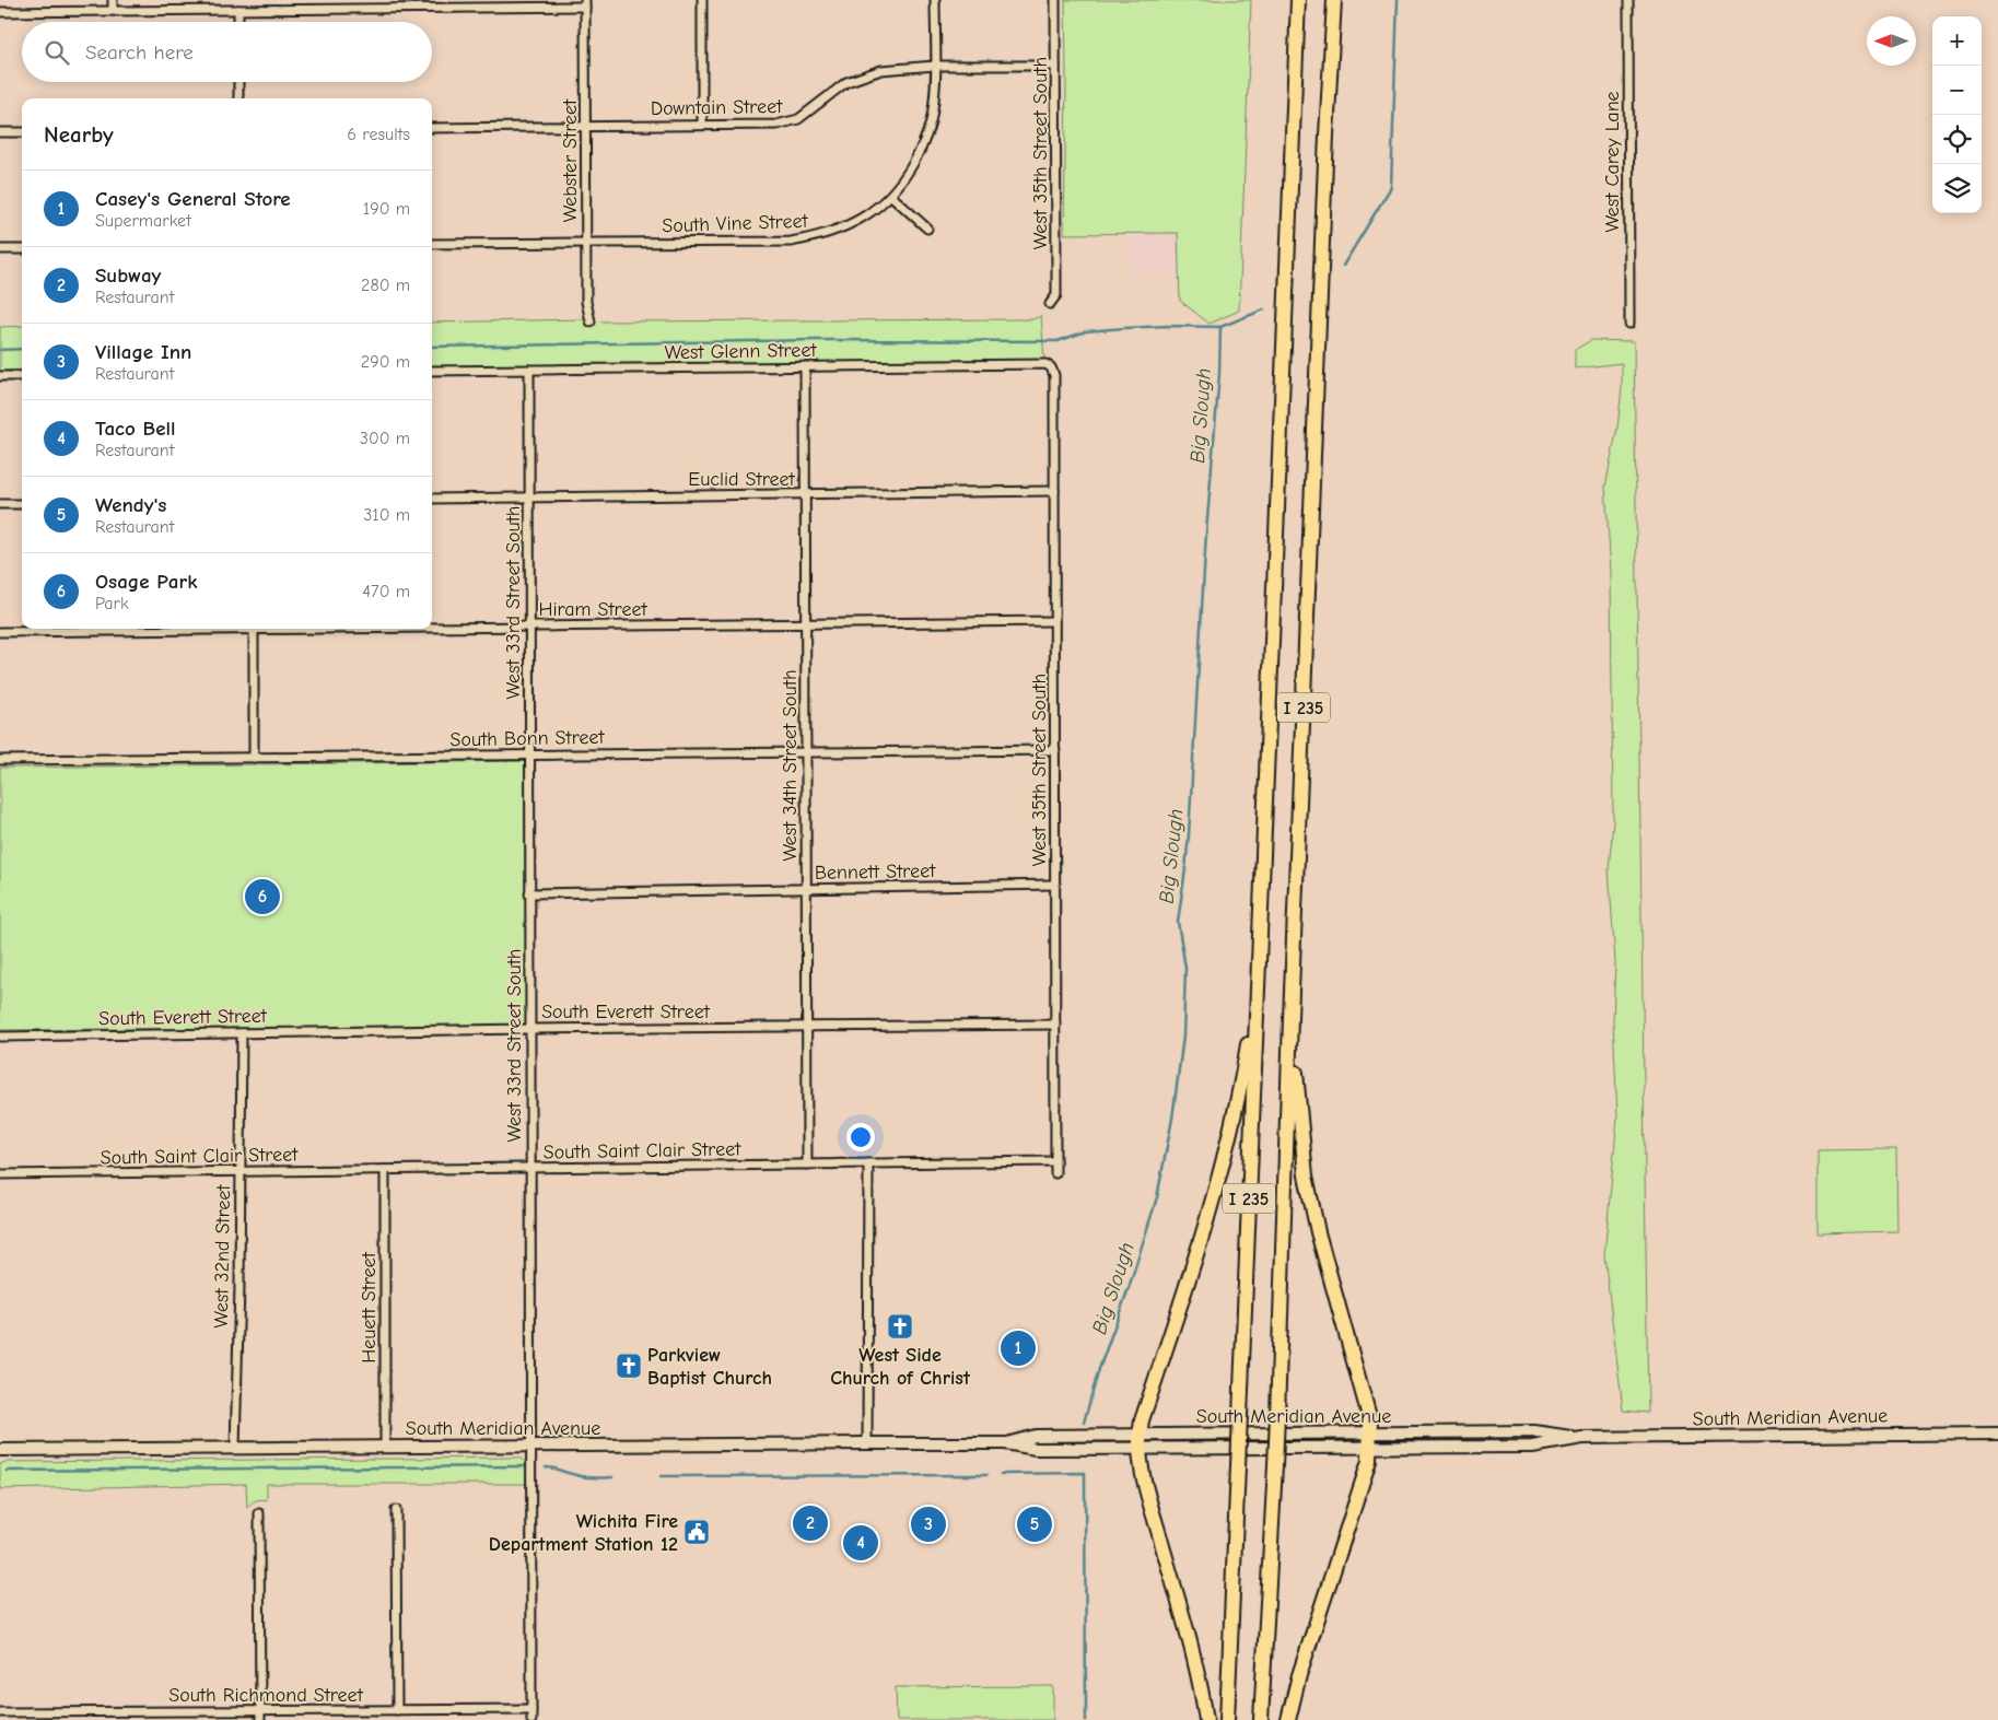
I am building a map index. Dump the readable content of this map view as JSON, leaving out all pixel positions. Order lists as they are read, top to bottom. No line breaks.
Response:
{"streets":{"highway":["I 235"],"main road":["South Meridian Avenue"],"street":["Downtain Street","West 35th Street South","Webster Street","West Carey Lane","South Vine Street","West Glenn Street","Euclid Street","West 33rd Street South","Hiram Street","South Bonn Street","West 34th Street South","Bennett Street","South Everett Street","South Saint Clair Street","West 32nd Street","Heuett Street","South Richmond Street"]},"crossings":[["Downtain Street","West 35th Street South"],["Downtain Street","Webster Street"],["Downtain Street","South Vine Street"],["West 35th Street South","West Glenn Street"],["West 35th Street South","Euclid Street"],["West 35th Street South","Hiram Street"],["West 35th Street South","South Bonn Street"],["West 35th Street South","Bennett Street"],["West 35th Street South","South Everett Street"],["West 35th Street South","South Saint Clair Street"],["Webster Street","South Vine Street"],["West Glenn Street","West 33rd Street South"],["West Glenn Street","West 34th Street South"],["Euclid Street","West 33rd Street South"],["Euclid Street","West 34th Street South"],["West 33rd Street South","Hiram Street"],["West 33rd Street South","South Bonn Street"],["West 33rd Street South","Bennett Street"],["West 33rd Street South","South Everett Street"],["West 33rd Street South","South Saint Clair Street"],["West 33rd Street South","South Meridian Avenue"],["West 33rd Street South","South Richmond Street"],["Hiram Street","West 34th Street South"],["South Bonn Street","West 34th Street South"],["West 34th Street South","Bennett Street"],["West 34th Street South","South Everett Street"],["West 34th Street South","South Saint Clair Street"],["South Everett Street","West 32nd Street"],["South Saint Clair Street","West 32nd Street"],["South Saint Clair Street","Heuett Street"],["West 32nd Street","South Meridian Avenue"],["Heuett Street","South Meridian Avenue"]],"water":["Big Slough"],"places":{"church":["West Side Church of Christ","Parkview Baptist Church"],"public building":["Wichita Fire Department Station 12"]},"north":"left","page":{"map_buttons":["+","−"],"search":"Search here","heading":["Nearby","6 results"],"list":[{"mark":"1","name":"Casey's General Store","note":"Supermarket","value":"190 m"},{"mark":"2","name":"Subway","note":"Restaurant","value":"280 m"},{"mark":"3","name":"Village Inn","note":"Restaurant","value":"290 m"},{"mark":"4","name":"Taco Bell","note":"Restaurant","value":"300 m"},{"mark":"5","name":"Wendy's","note":"Restaurant","value":"310 m"},{"mark":"6","name":"Osage Park","note":"Park","value":"470 m"}],"pins":["6","1","2","3","5","4"]}}
